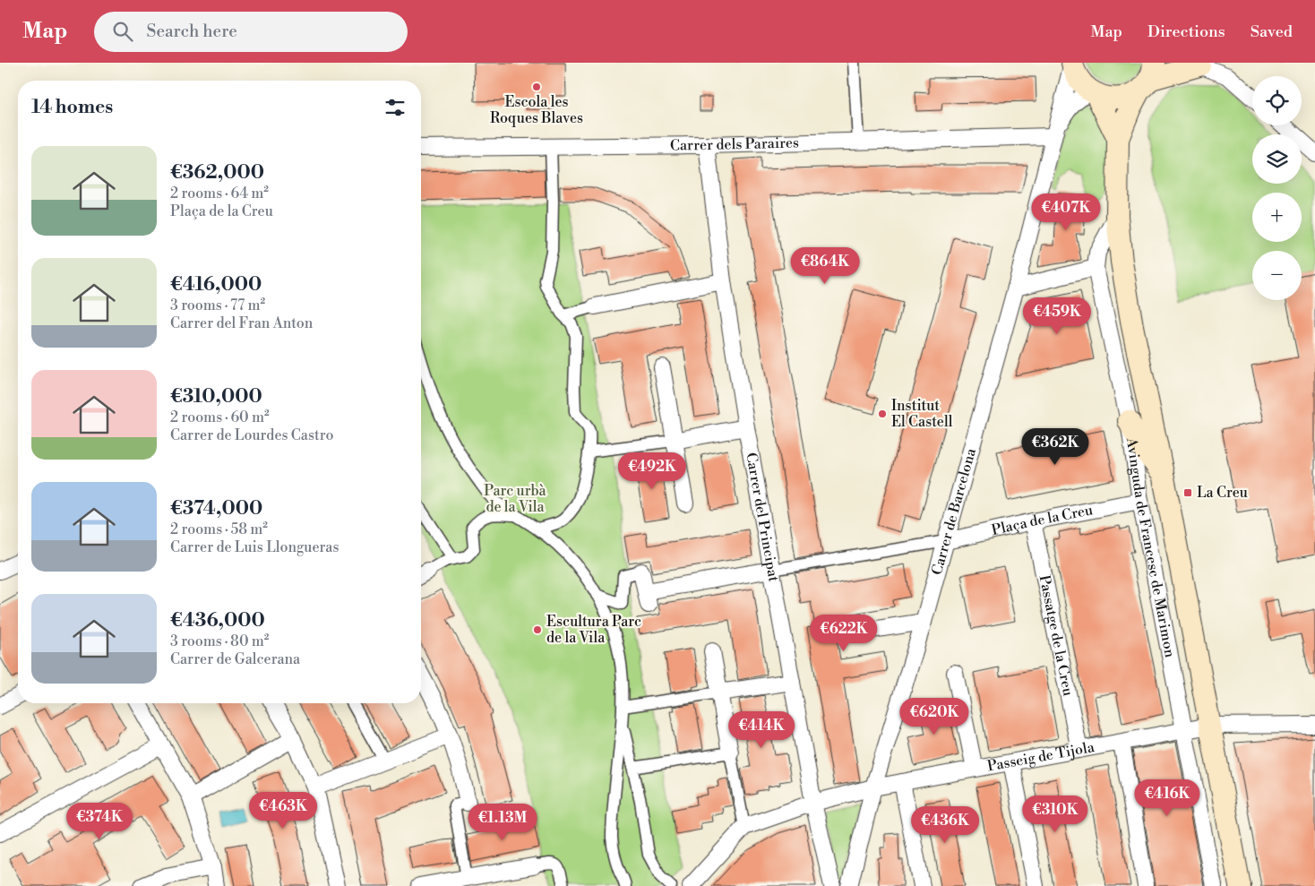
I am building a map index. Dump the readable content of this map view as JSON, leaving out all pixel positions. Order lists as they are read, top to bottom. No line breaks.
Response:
{"streets":{"main road":["Avinguda de Francesc de Marimon"],"street":["Carrer dels Paraires","Carrer de Barcelona","Carrer del Principat","Plaça de la Creu","Passatge de la Creu","Passeig de Tijola"]},"crossings":[["Carrer dels Paraires","Carrer de Barcelona"],["Carrer dels Paraires","Carrer del Principat"],["Carrer de Barcelona","Plaça de la Creu"],["Carrer de Barcelona","Passeig de Tijola"],["Carrer del Principat","Passeig de Tijola"],["Plaça de la Creu","Avinguda de Francesc de Marimon"],["Plaça de la Creu","Passatge de la Creu"],["Avinguda de Francesc de Marimon","Passeig de Tijola"],["Passatge de la Creu","Passeig de Tijola"]],"parks":["Parc urbà de la Vila"],"places":{"other":["Escola les Roques Blaves","Institut El Castell","Escultura Parc de la Vila"],"transit":["La Creu"]},"page":{"header":"Map","search":"Search here","nav":["Map","Directions","Saved"],"map_buttons":["+","−"],"heading":"14 homes","list":[{"name":"€362,000","note":"2 rooms · 64 m² · Plaça de la Creu"},{"name":"€416,000","note":"3 rooms · 77 m² · Carrer del Fran Anton"},{"name":"€310,000","note":"2 rooms · 60 m² · Carrer de Lourdes Castro"},{"name":"€374,000","note":"2 rooms · 58 m² · Carrer de Luis Llongueras"},{"name":"€436,000","note":"3 rooms · 80 m² · Carrer de Galcerana"}],"price":["€407K","€864K","€459K","€362K","€492K","€622K","€620K","€414K","€416K","€463K","€310K","€374K","€1.13M","€436K"]}}
